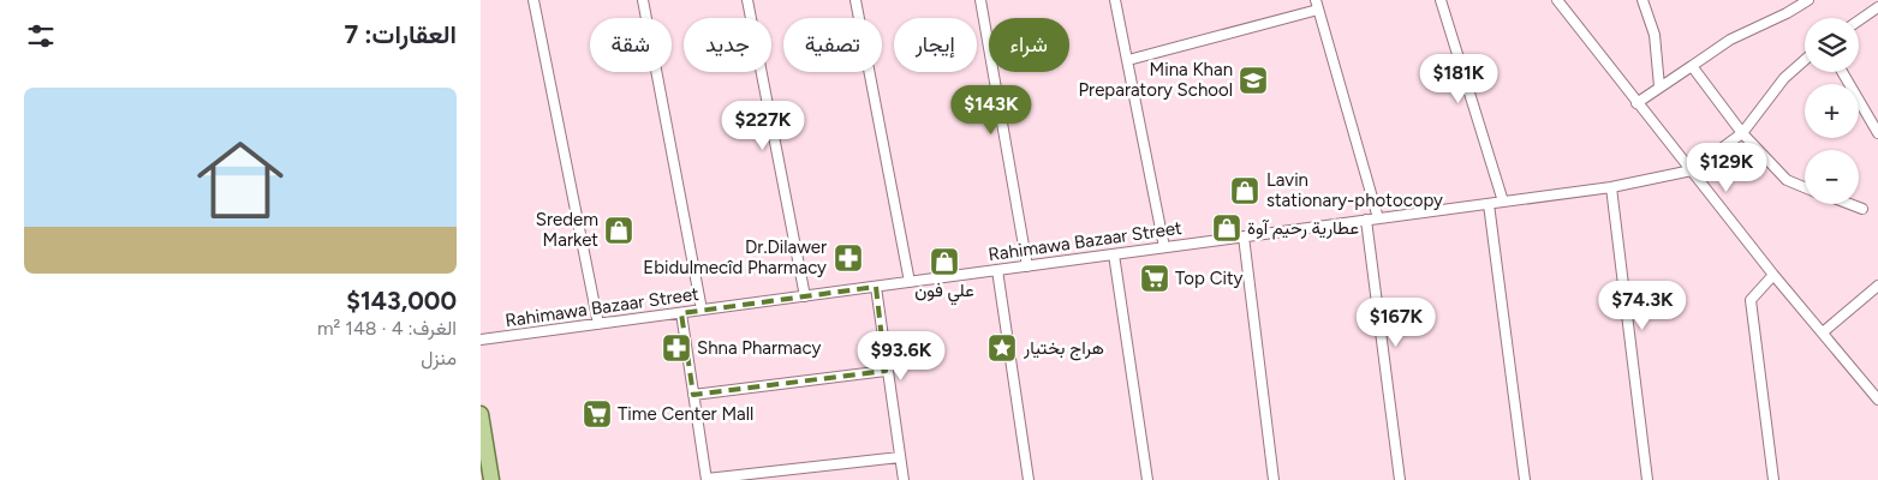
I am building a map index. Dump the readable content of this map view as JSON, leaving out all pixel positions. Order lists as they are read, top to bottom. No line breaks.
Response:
{"streets":{"street":["Rahimawa Bazaar Street"]},"places":{"school or university":["Mina Khan Preparatory School"],"shop":["Lavin stationary-photocopy","عطارية رحيم آوة","Sredem Market","علي فون"],"pharmacy":["Dr.Dilawer Ebidulmecîd Pharmacy","Shna Pharmacy"],"supermarket":["Top City","Time Center Mall"],"place":["هراج بختيار"]},"page":{"heading":"العقارات: 7","map_buttons":["+","−"],"chip":["شراء","إيجار","تصفية","جديد","شقة"],"price":["$181K","$143K","$227K","$129K","$74.3K","$167K","$93.6K"],"list":[{"name":"$143,000","note":"الغرف: 4 · 148 m² · منزل"}]}}
